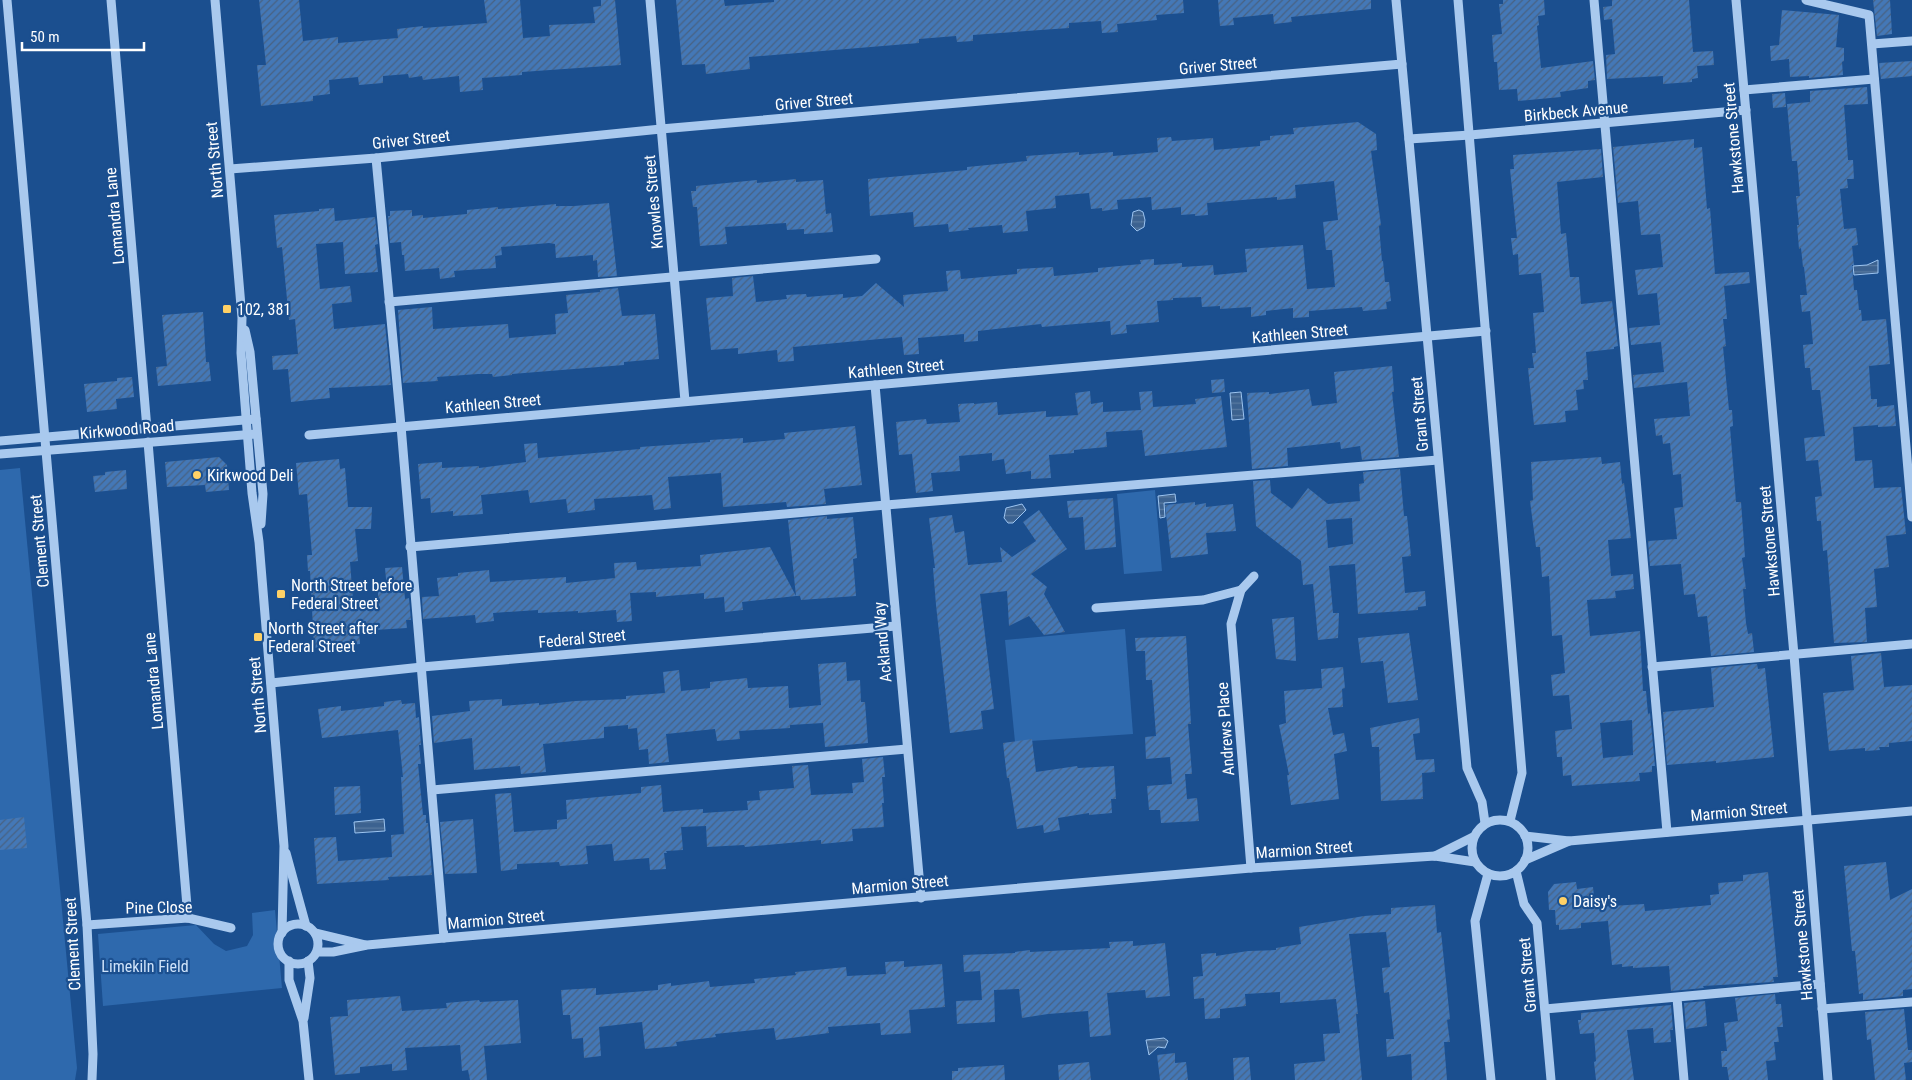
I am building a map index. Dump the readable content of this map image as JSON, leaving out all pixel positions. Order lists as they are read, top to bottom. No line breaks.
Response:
{"streets":{"street":["Griver Street","Birkbeck Avenue","Hawkstone Street","North Street","Knowles Street","Lomandra Lane","Kathleen Street","Grant Street","Kirkwood Road","Clement Street","Federal Street","Ackland Way","Andrews Place","Marmion Street","Pine Close"]},"crossings":[["Griver Street","North Street"],["Griver Street","Knowles Street"],["Griver Street","Grant Street"],["Birkbeck Avenue","Hawkstone Street"],["Birkbeck Avenue","Grant Street"],["Hawkstone Street","Marmion Street"],["North Street","Kirkwood Road"],["North Street","Federal Street"],["North Street","Marmion Street"],["Knowles Street","Kathleen Street"],["Lomandra Lane","Kirkwood Road"],["Lomandra Lane","Pine Close"],["Kathleen Street","Grant Street"],["Kathleen Street","Ackland Way"],["Grant Street","Marmion Street"],["Kirkwood Road","Clement Street"],["Clement Street","Pine Close"],["Federal Street","Ackland Way"],["Ackland Way","Marmion Street"],["Andrews Place","Marmion Street"]],"parks":["Limekiln Field"],"places":{"transit":["102, 381","North Street before Federal Street","North Street after Federal Street"],"other":["Kirkwood Deli","Daisy's"]},"scale_bar":"50 m"}
